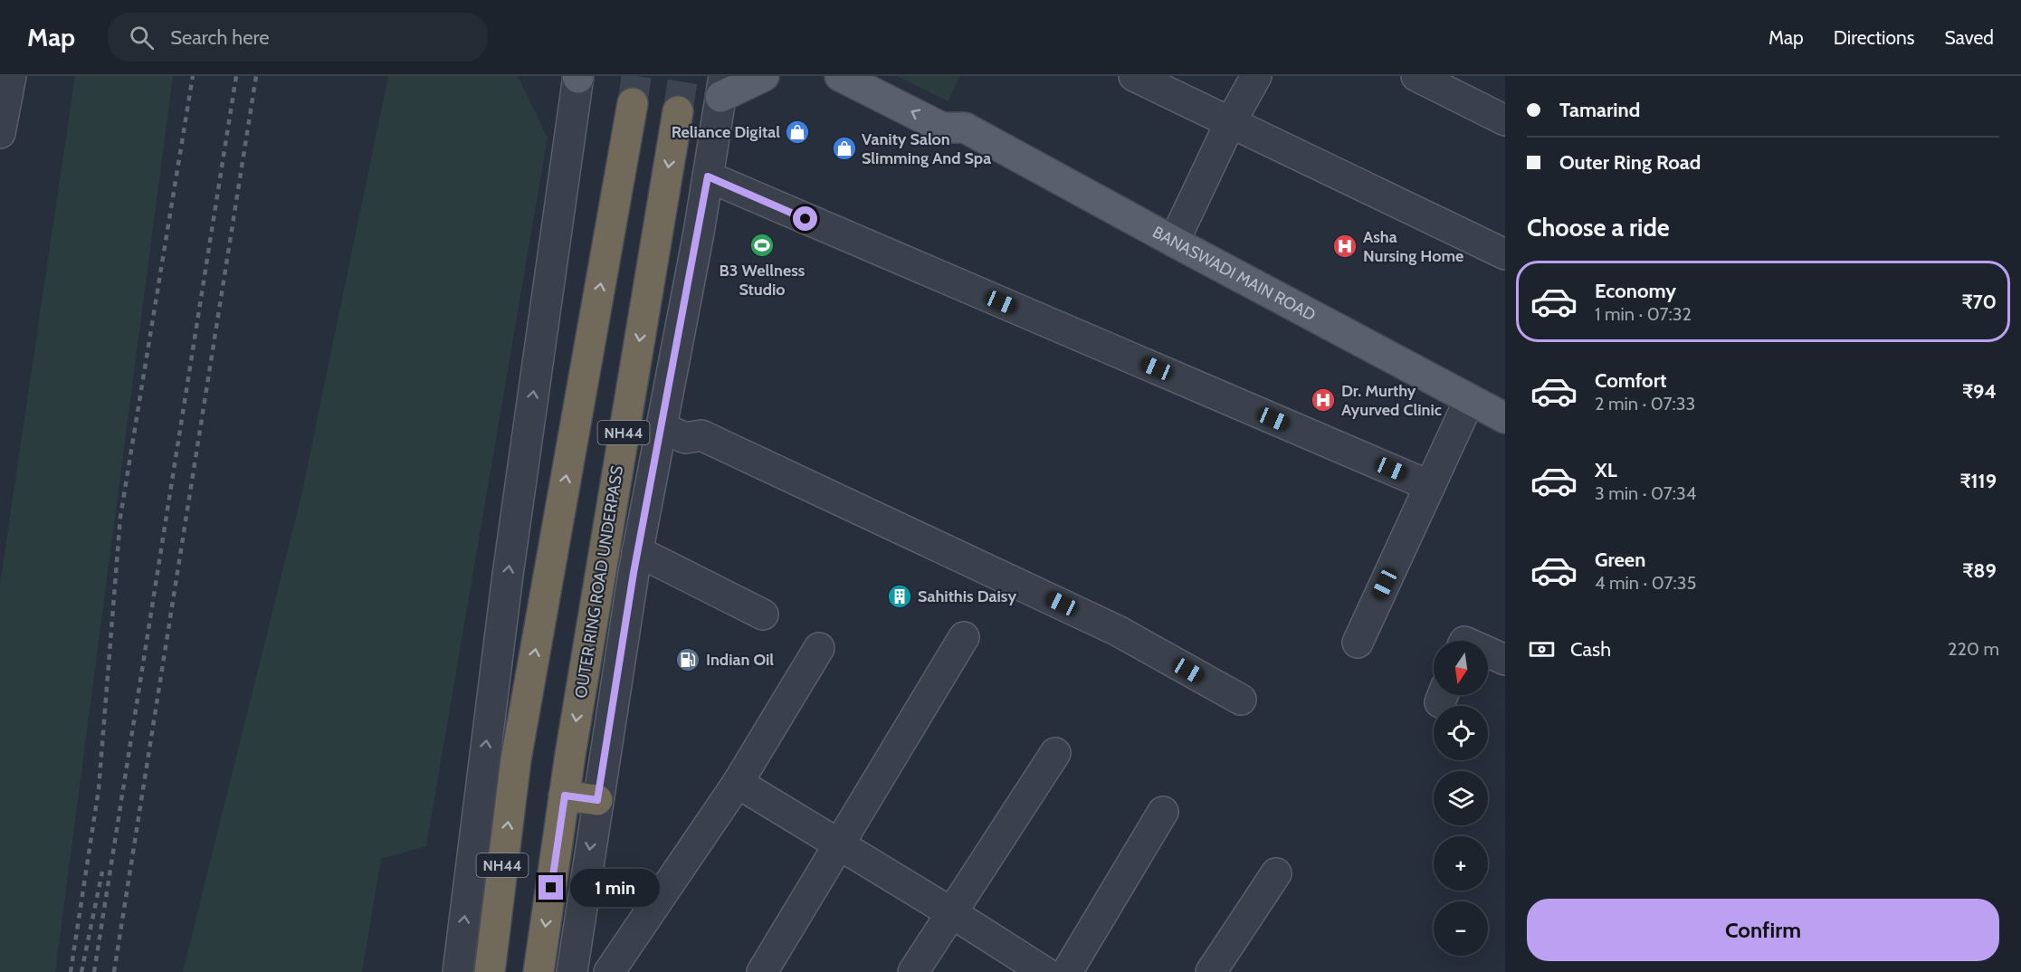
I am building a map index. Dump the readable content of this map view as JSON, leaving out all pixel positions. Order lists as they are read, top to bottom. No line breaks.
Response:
{"streets":{"highway":["NH44","OUTER RING ROAD UNDERPASS"],"main road":["BANASWADI MAIN ROAD"]},"crossings":[["NH44","OUTER RING ROAD UNDERPASS"]],"places":{"shop":["Reliance Digital","Vanity Salon Slimming And Spa"],"sports":["B3 Wellness Studio"],"hospital":["Asha Nursing Home","Dr. Murthy Ayurved Clinic"],"building":["Sahithis Daisy"],"fuel station":["Indian Oil"]},"north":"bottom","page":{"header":"Map","search":"Search here","nav":["Map","Directions","Saved"],"banner":["Tamarind","Outer Ring Road"],"heading":"Choose a ride","list":[{"name":"Economy","note":"1 min · 07:32","value":"₹70"},{"name":"Comfort","note":"2 min · 07:33","value":"₹94"},{"name":"XL","note":"3 min · 07:34","value":"₹119"},{"name":"Green","note":"4 min · 07:35","value":"₹89"}],"pay":["Cash","220 m"],"map_buttons":["+","−"],"bubble":"1 min","buttons":"Confirm"}}
